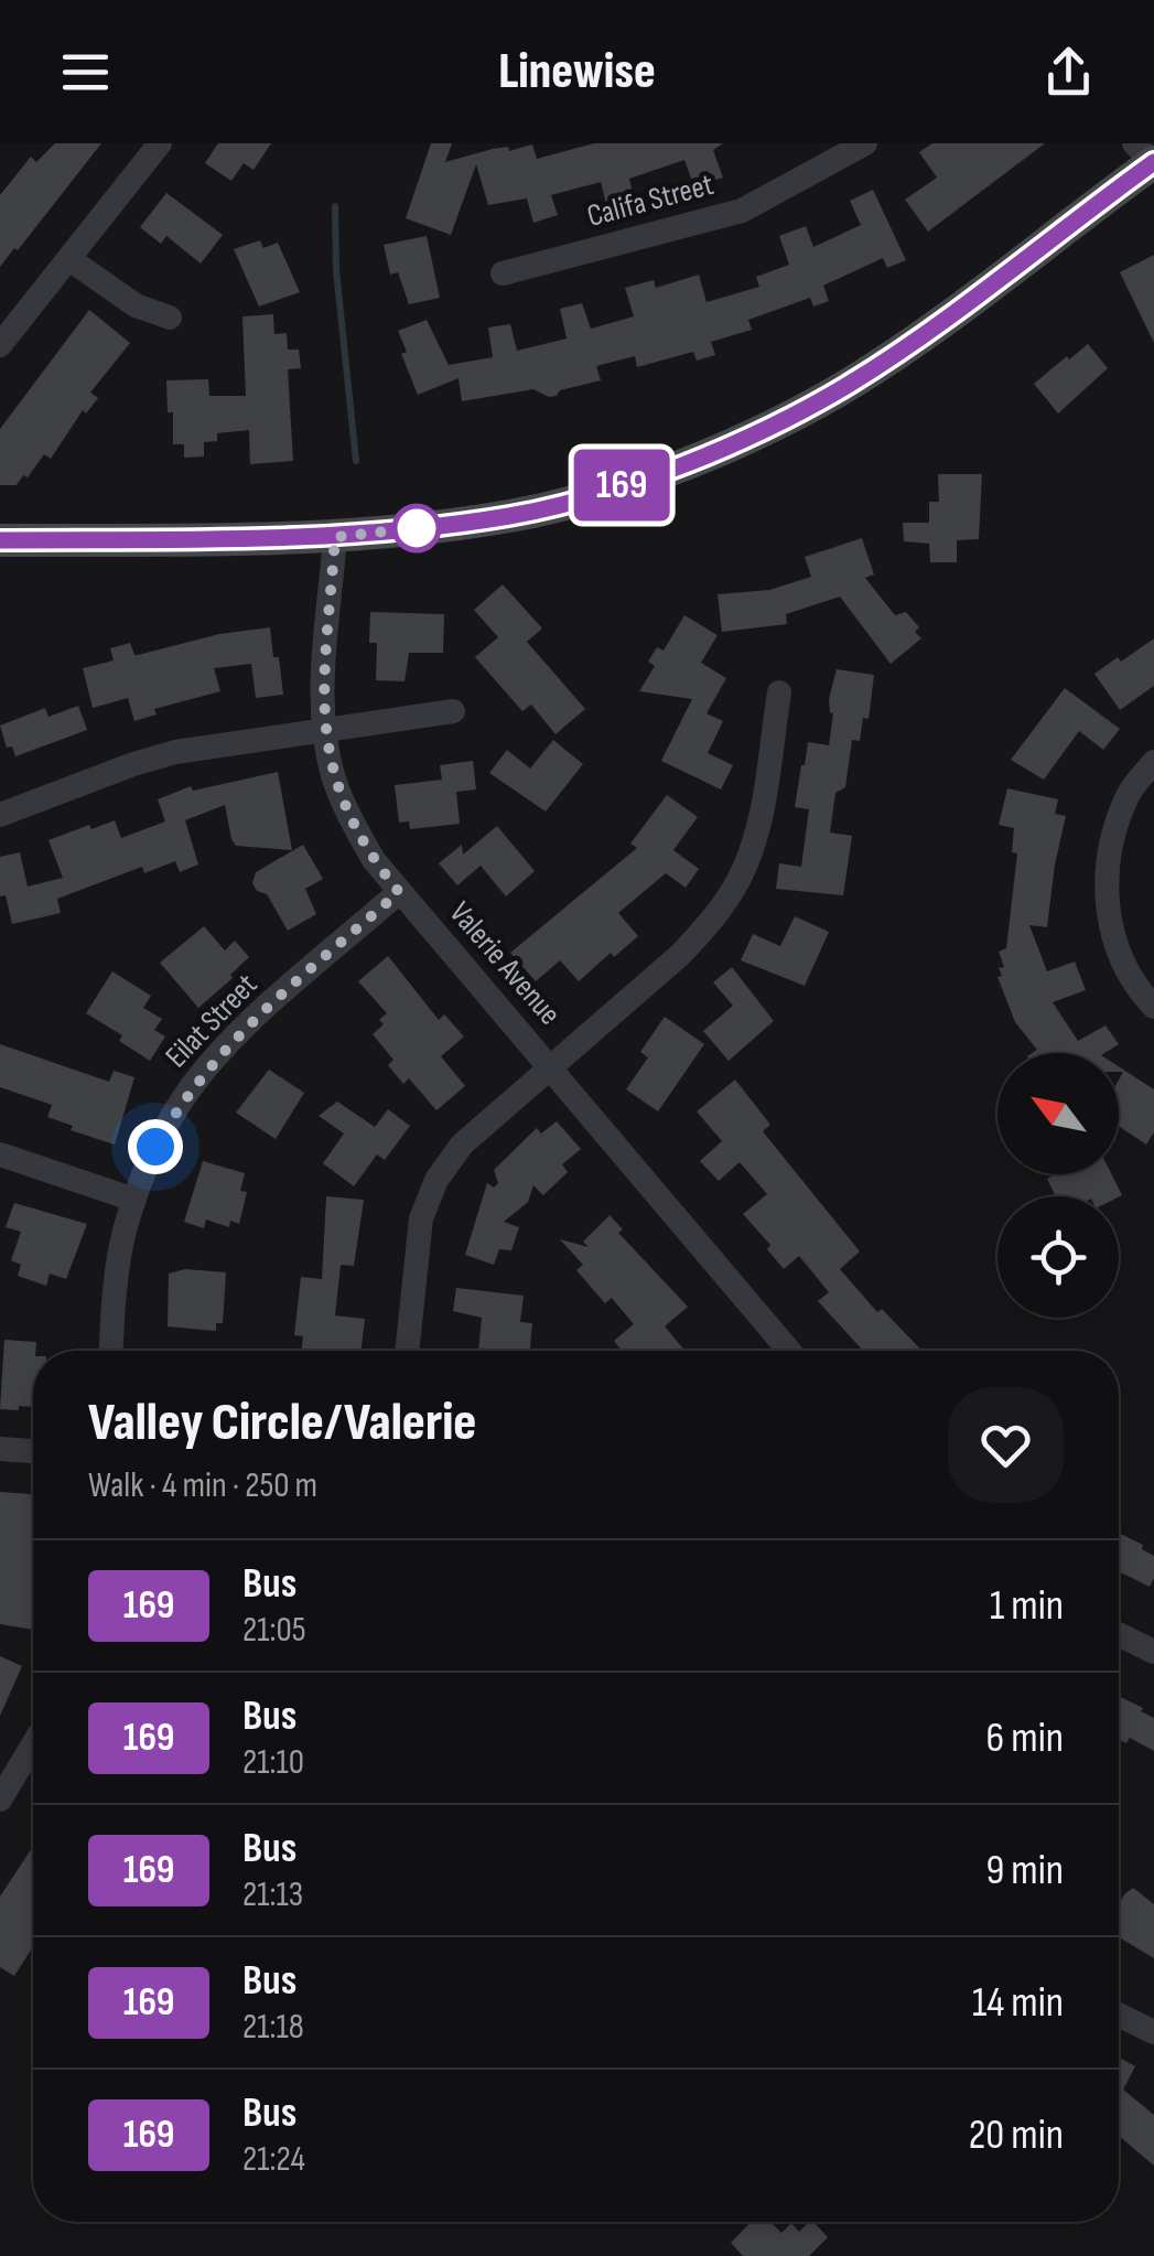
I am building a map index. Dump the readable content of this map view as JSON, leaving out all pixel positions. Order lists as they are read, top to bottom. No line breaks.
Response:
{"streets":{"street":["Califa Street","Valerie Avenue","Eilat Street"]},"crossings":[["Valerie Avenue","Eilat Street"]],"lines":["bus line 169"],"north":"top left","page":{"header":"Linewise","on_map":"169","heading":["Valley Circle/Valerie","Walk · 4 min · 250 m"],"list":[{"mark":"169","name":"Bus","note":"21:05","value":"1 min"},{"mark":"169","name":"Bus","note":"21:10","value":"6 min"},{"mark":"169","name":"Bus","note":"21:13","value":"9 min"},{"mark":"169","name":"Bus","note":"21:18","value":"14 min"},{"mark":"169","name":"Bus","note":"21:24","value":"20 min"}]}}
